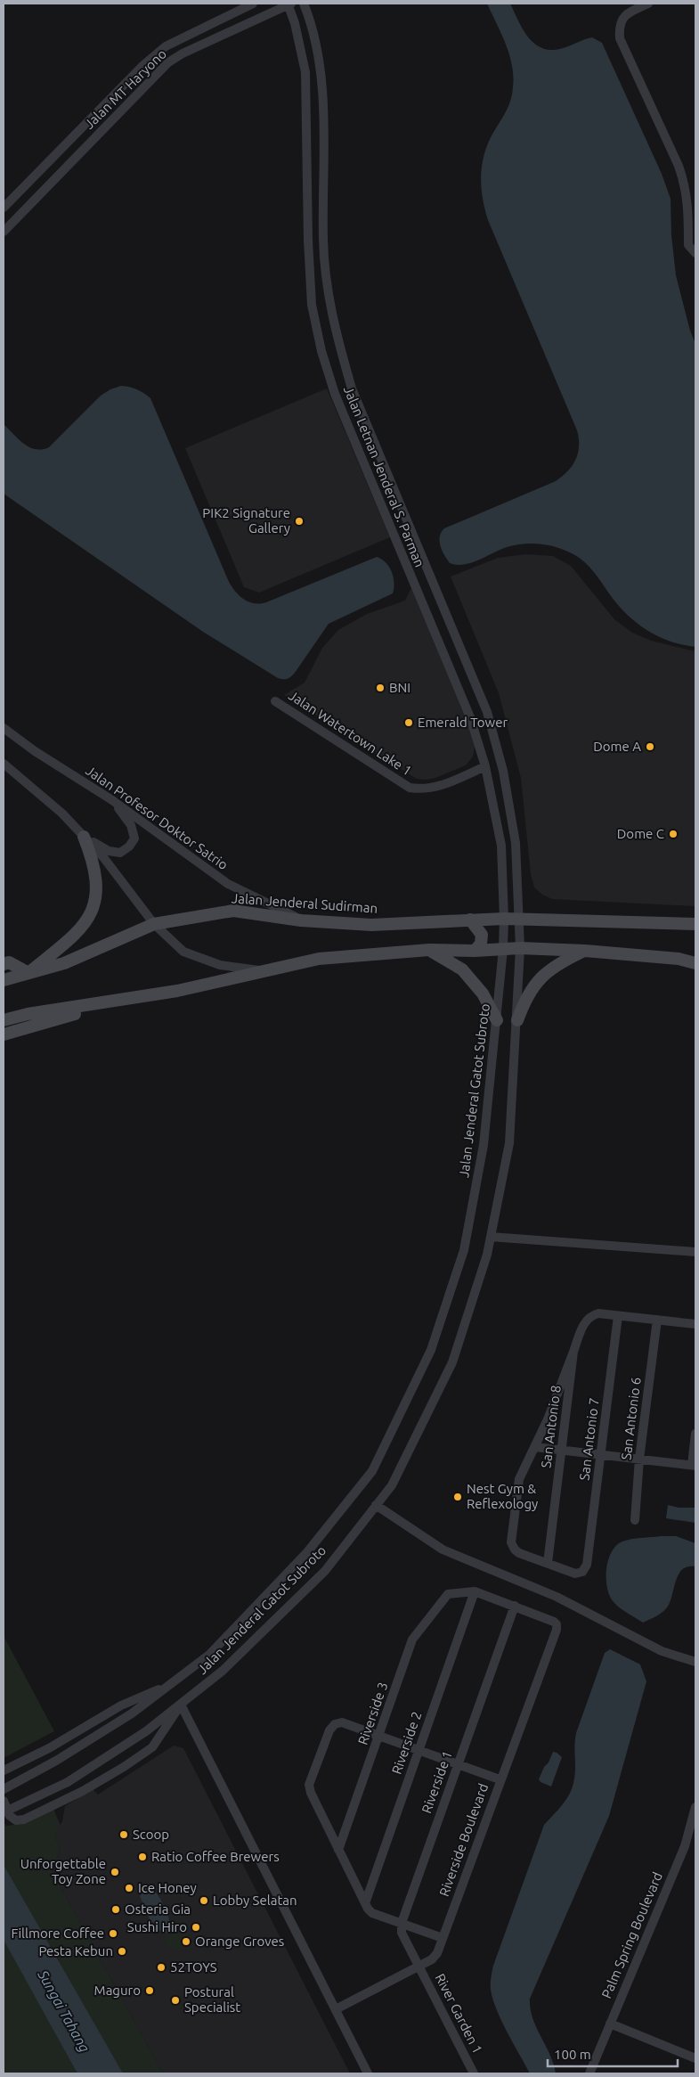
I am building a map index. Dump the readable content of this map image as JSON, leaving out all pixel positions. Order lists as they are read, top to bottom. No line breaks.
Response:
{"streets":{"street":["Jalan MT Haryono","Jalan Letnan Jenderal S. Parman","Jalan Watertown Lake 1","Jalan Profesor Doktor Satrio","Jalan Jenderal Sudirman","Jalan Jenderal Gatot Subroto","San Antonio 6","San Antonio 8","San Antonio 7","Riverside 3","Riverside 2","Riverside 1","Riverside Boulevard","Palm Spring Boulevard","River Garden 1"]},"crossings":[["Jalan MT Haryono","Jalan Letnan Jenderal S. Parman"],["Jalan Letnan Jenderal S. Parman","Jalan Watertown Lake 1"],["Jalan Letnan Jenderal S. Parman","Jalan Jenderal Sudirman"],["Jalan Letnan Jenderal S. Parman","Jalan Jenderal Gatot Subroto"],["Jalan Profesor Doktor Satrio","Jalan Jenderal Sudirman"],["Jalan Jenderal Sudirman","Jalan Jenderal Gatot Subroto"],["San Antonio 8","San Antonio 7"],["Riverside 3","Riverside 2"],["Riverside 1","Riverside Boulevard"],["Riverside Boulevard","River Garden 1"]],"water":["Sungai Tahang"],"places":["PIK2 Signature Gallery","BNI","Emerald Tower","Dome A","Dome C","Nest Gym & Reflexology","Scoop","Ratio Coffee Brewers","Unforgettable Toy Zone","Ice Honey","Lobby Selatan","Osteria Gia","Sushi Hiro","Fillmore Coffee","Orange Groves","Pesta Kebun","52TOYS","Maguro","Postural Specialist"],"scale_bar":"100 m"}
